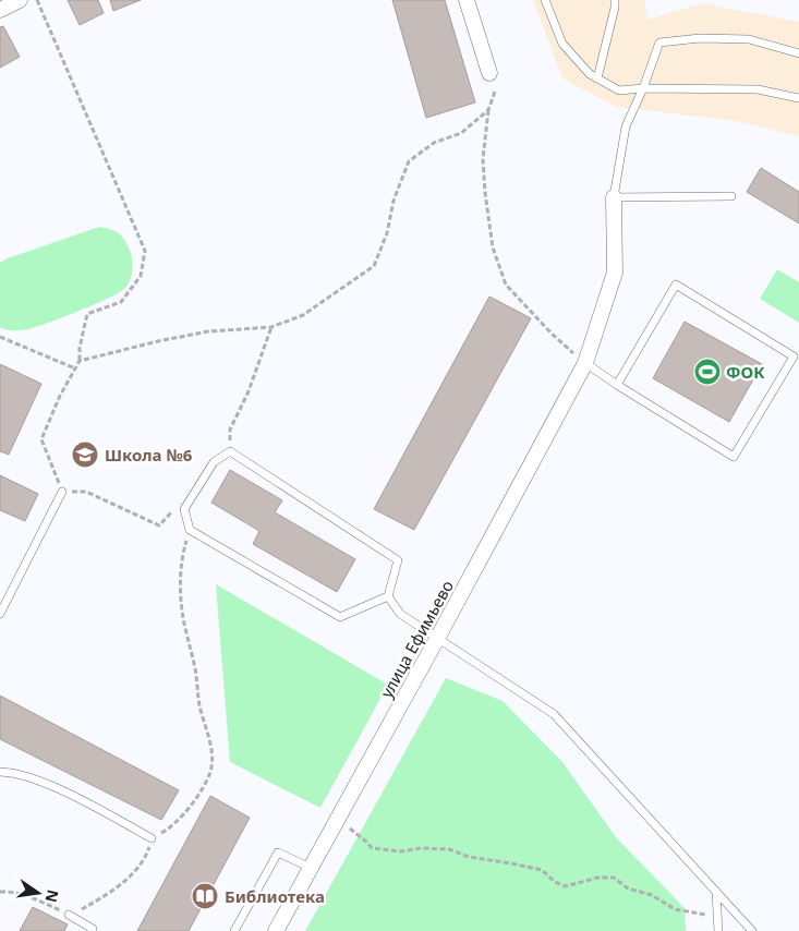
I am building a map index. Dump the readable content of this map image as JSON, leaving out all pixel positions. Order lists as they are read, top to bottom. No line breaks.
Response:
{"streets":{"street":["улица Ефимьево"]},"places":{"sports":["ФОК"],"school or university":["Школа №6"],"library":["Библиотека"]},"north":"right"}
